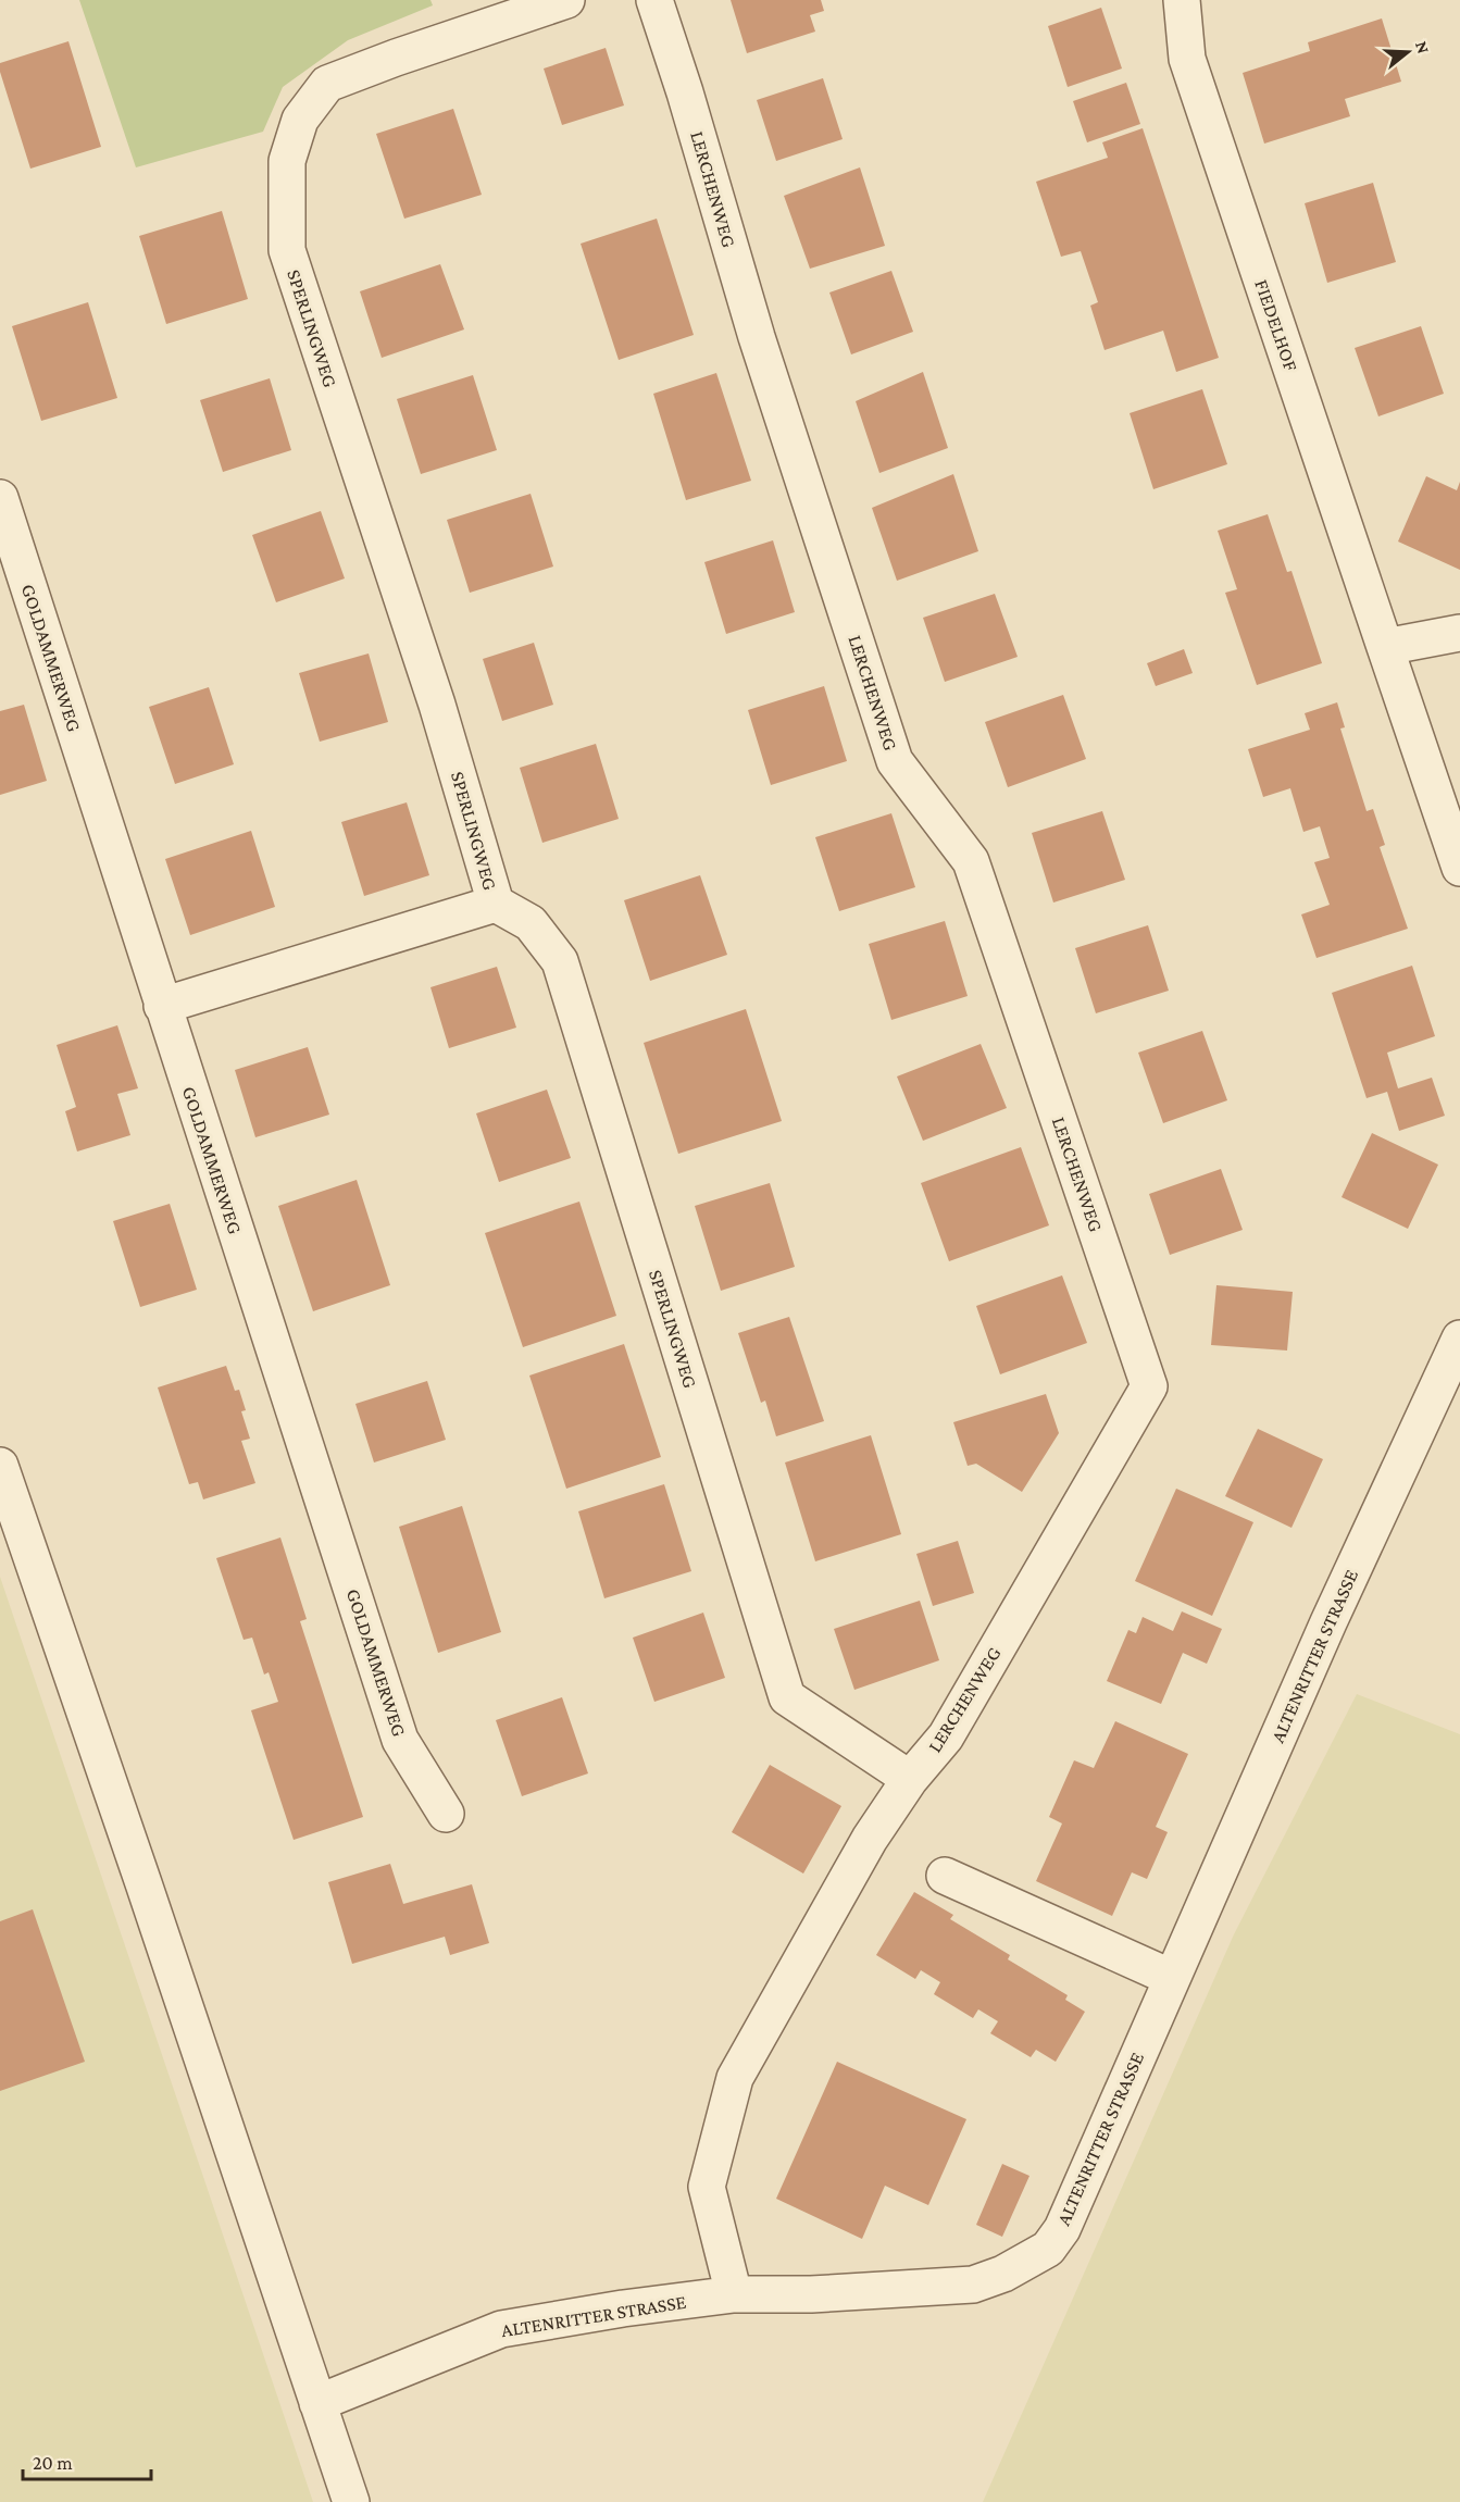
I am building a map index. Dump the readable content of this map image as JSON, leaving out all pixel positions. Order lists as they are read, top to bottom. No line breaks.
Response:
{"streets":{"street":["LERCHENWEG","FIEDELHOF","SPERLINGWEG","GOLDAMMERWEG","ALTENRITTER STRASSE"]},"crossings":[["LERCHENWEG","SPERLINGWEG"],["LERCHENWEG","ALTENRITTER STRASSE"]],"scale_bar":"20 m","north":"right"}
